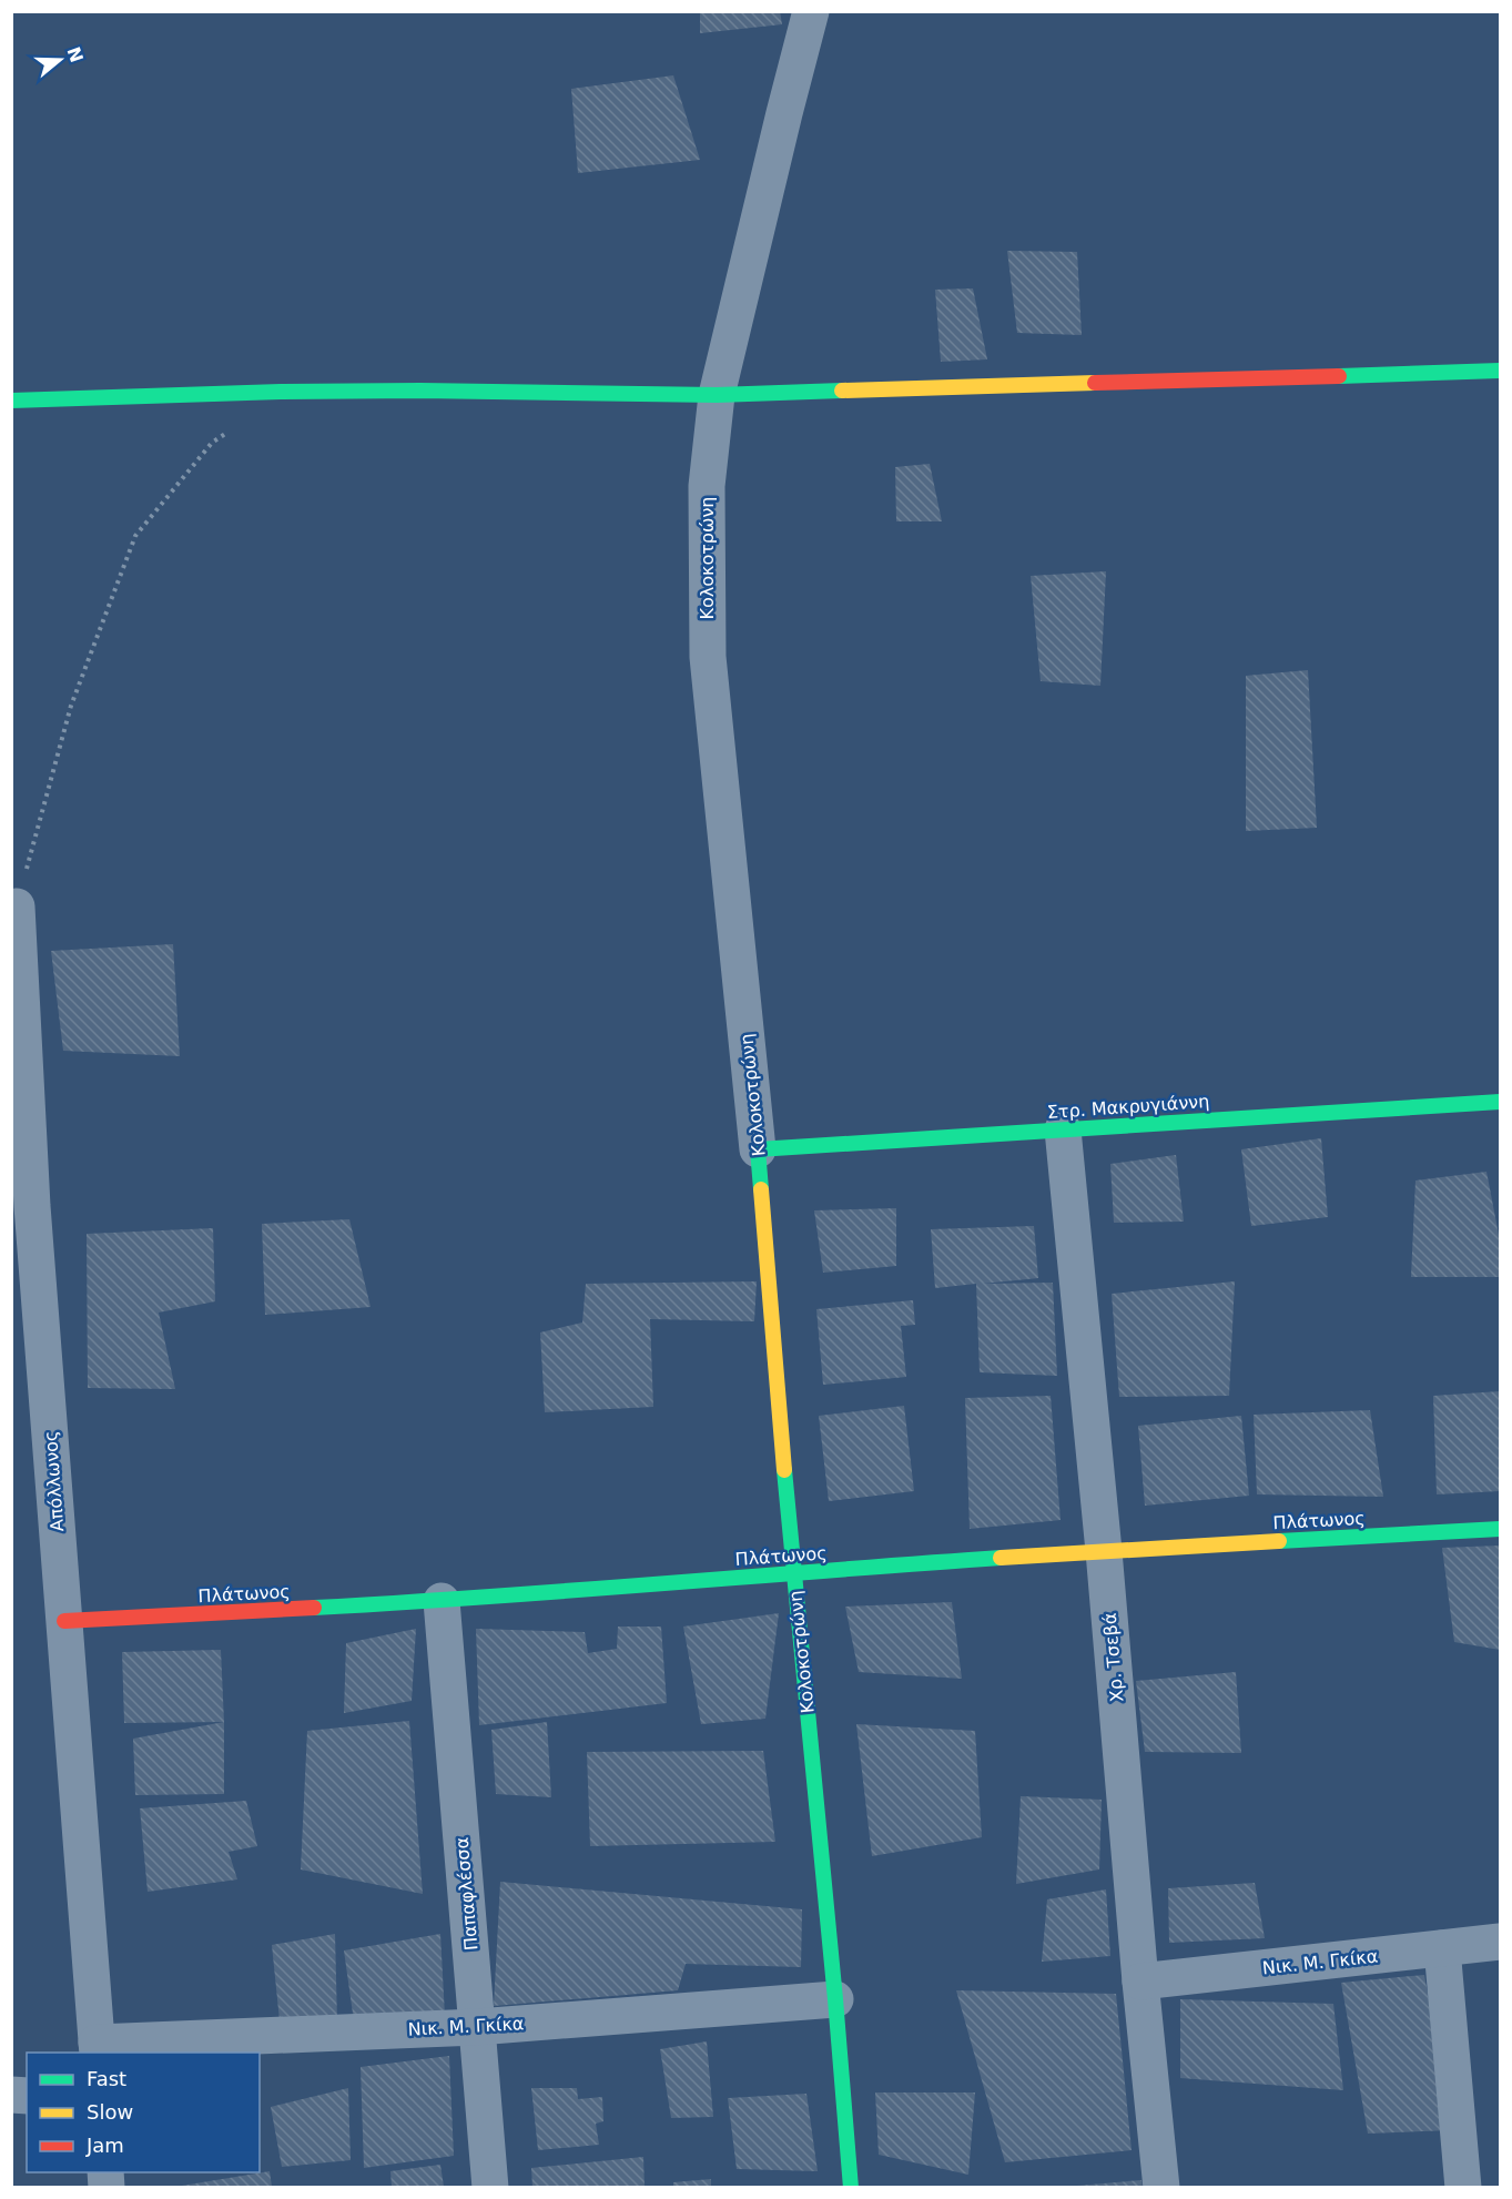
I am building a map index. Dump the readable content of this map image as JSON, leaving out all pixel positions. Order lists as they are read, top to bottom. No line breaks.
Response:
{"streets":{"street":["Κολοκοτρώνη","Στρ. Μακρυγιάννη","Απόλλωνος","Πλάτωνος","Χρ. Τσεβά","Παπαφλέσσα","Νικ. Μ. Γκίκα"]},"crossings":[["Κολοκοτρώνη","Στρ. Μακρυγιάννη"],["Κολοκοτρώνη","Πλάτωνος"],["Κολοκοτρώνη","Νικ. Μ. Γκίκα"],["Στρ. Μακρυγιάννη","Χρ. Τσεβά"],["Απόλλωνος","Πλάτωνος"],["Απόλλωνος","Νικ. Μ. Γκίκα"],["Πλάτωνος","Χρ. Τσεβά"],["Πλάτωνος","Παπαφλέσσα"],["Χρ. Τσεβά","Νικ. Μ. Γκίκα"],["Παπαφλέσσα","Νικ. Μ. Γκίκα"]],"legend":["Fast","Slow","Jam"],"north":"right"}
